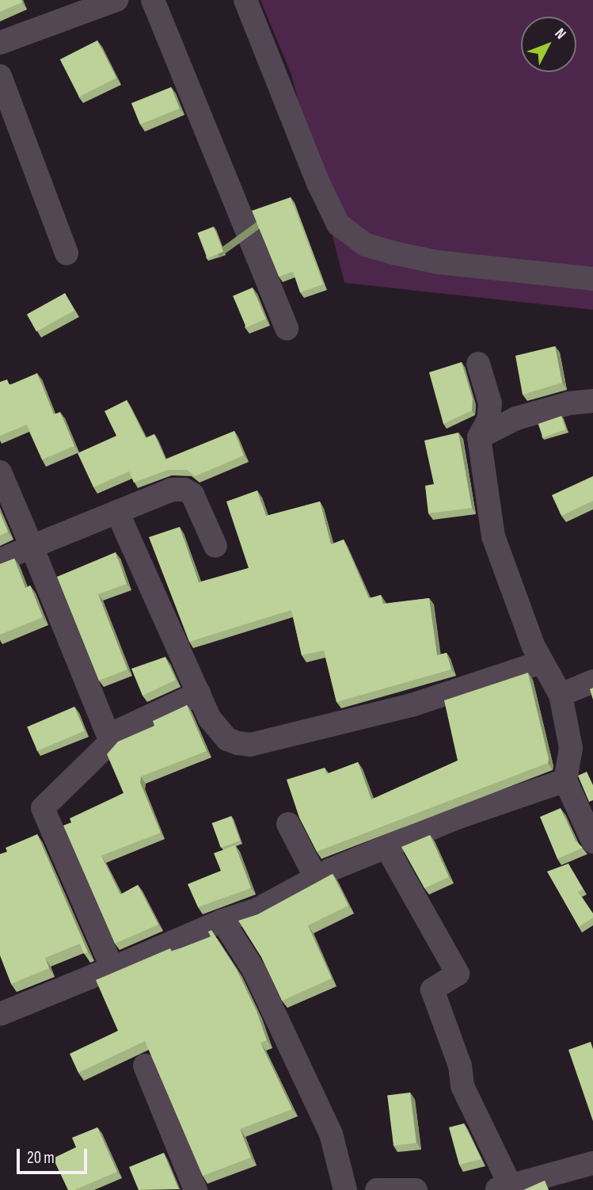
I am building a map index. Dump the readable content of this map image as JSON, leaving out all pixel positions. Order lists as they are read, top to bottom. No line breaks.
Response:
{"scale_bar":"20 m","north":"top right"}
